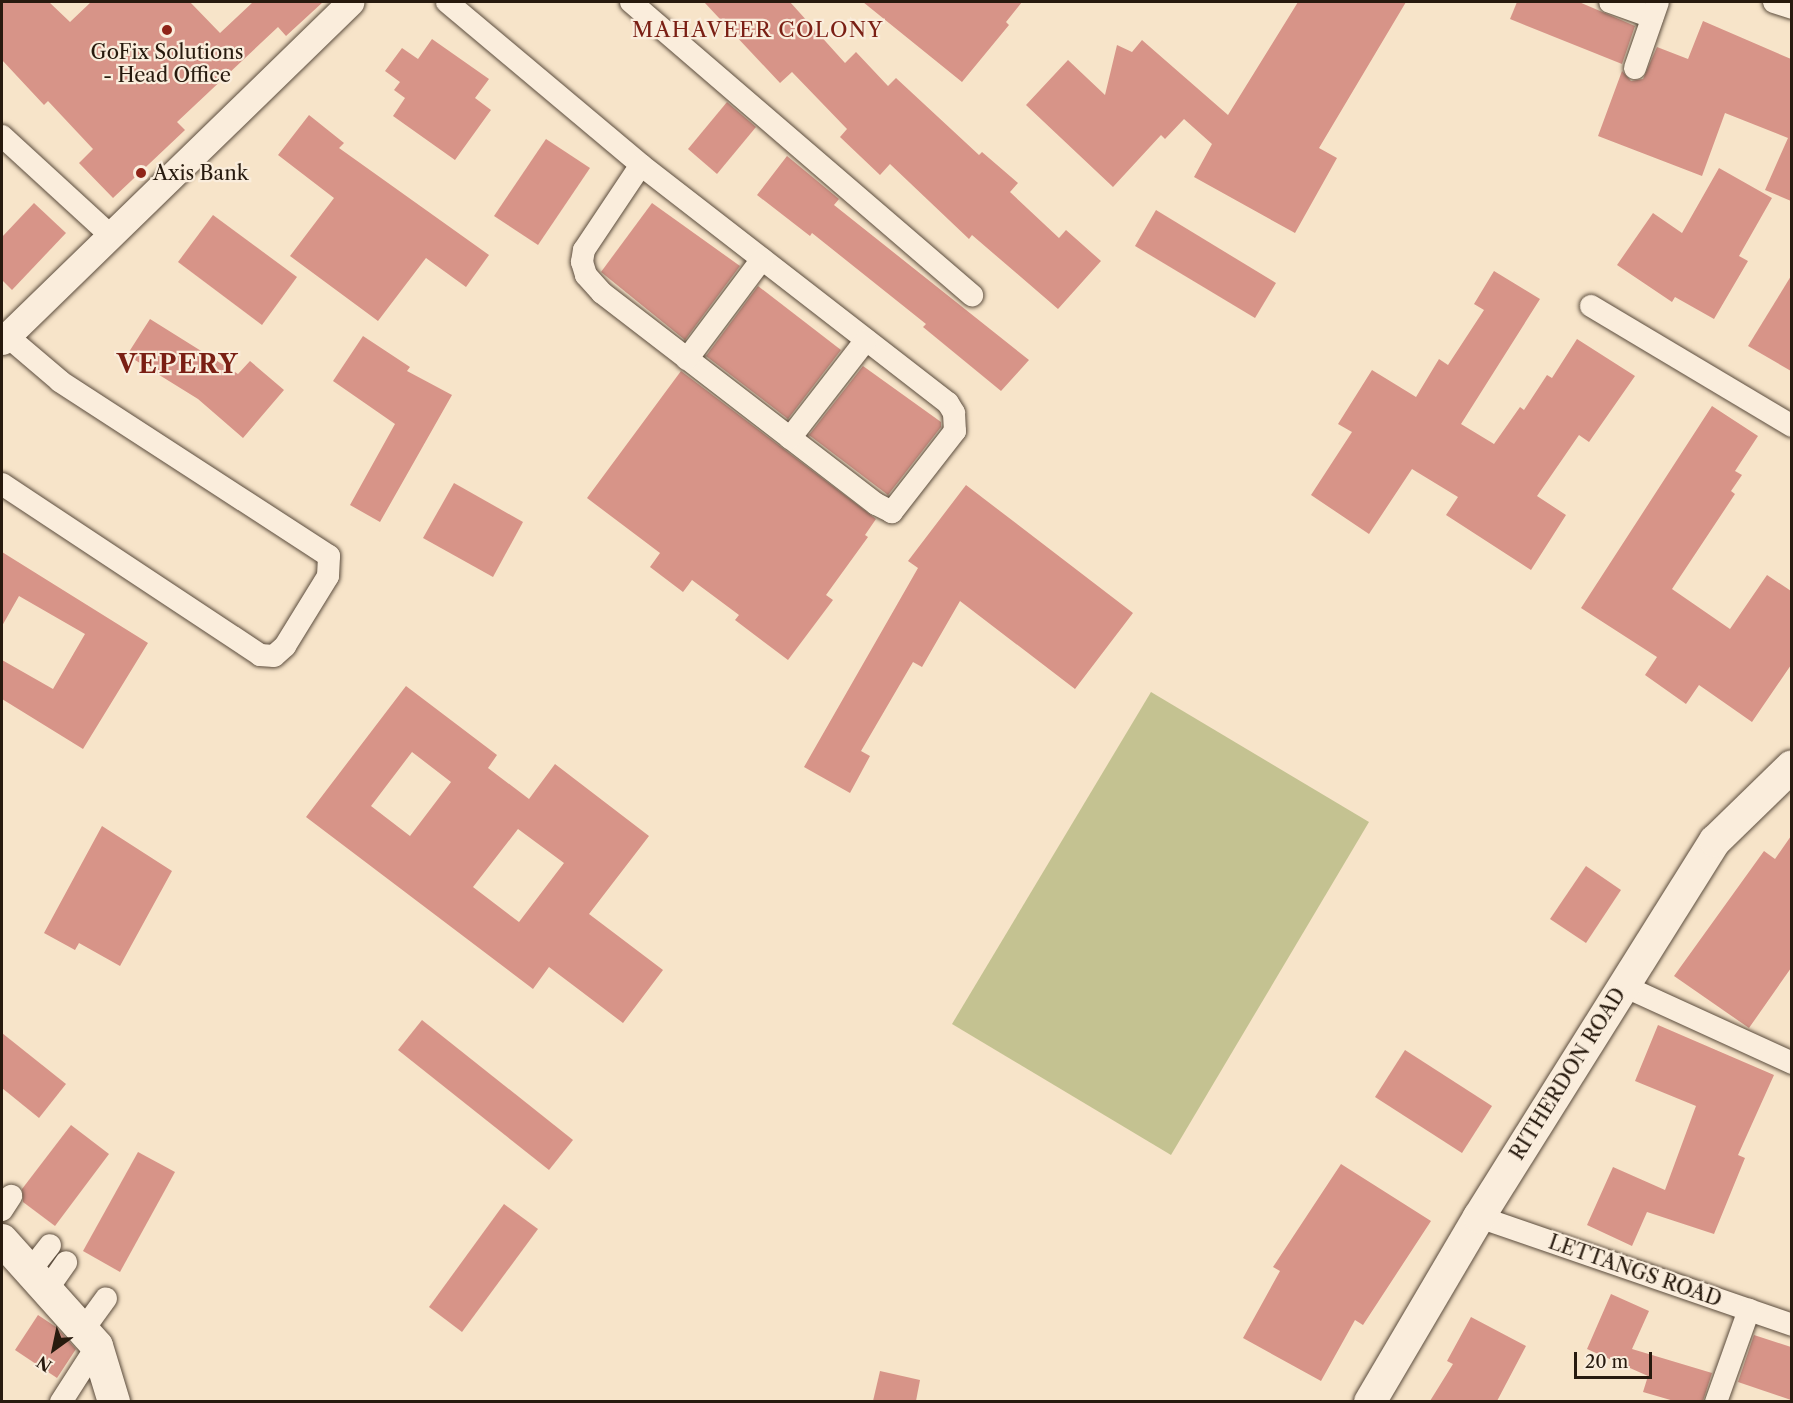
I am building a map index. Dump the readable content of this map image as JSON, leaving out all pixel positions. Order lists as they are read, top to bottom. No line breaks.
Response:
{"streets":{"main road":["RITHERDON ROAD"],"street":["LETTANGS ROAD"]},"crossings":[["RITHERDON ROAD","LETTANGS ROAD"]],"districts":["MAHAVEER COLONY","VEPERY"],"places":["GoFix Solutions - Head Office","Axis Bank"],"scale_bar":"20 m","north":"bottom left"}
